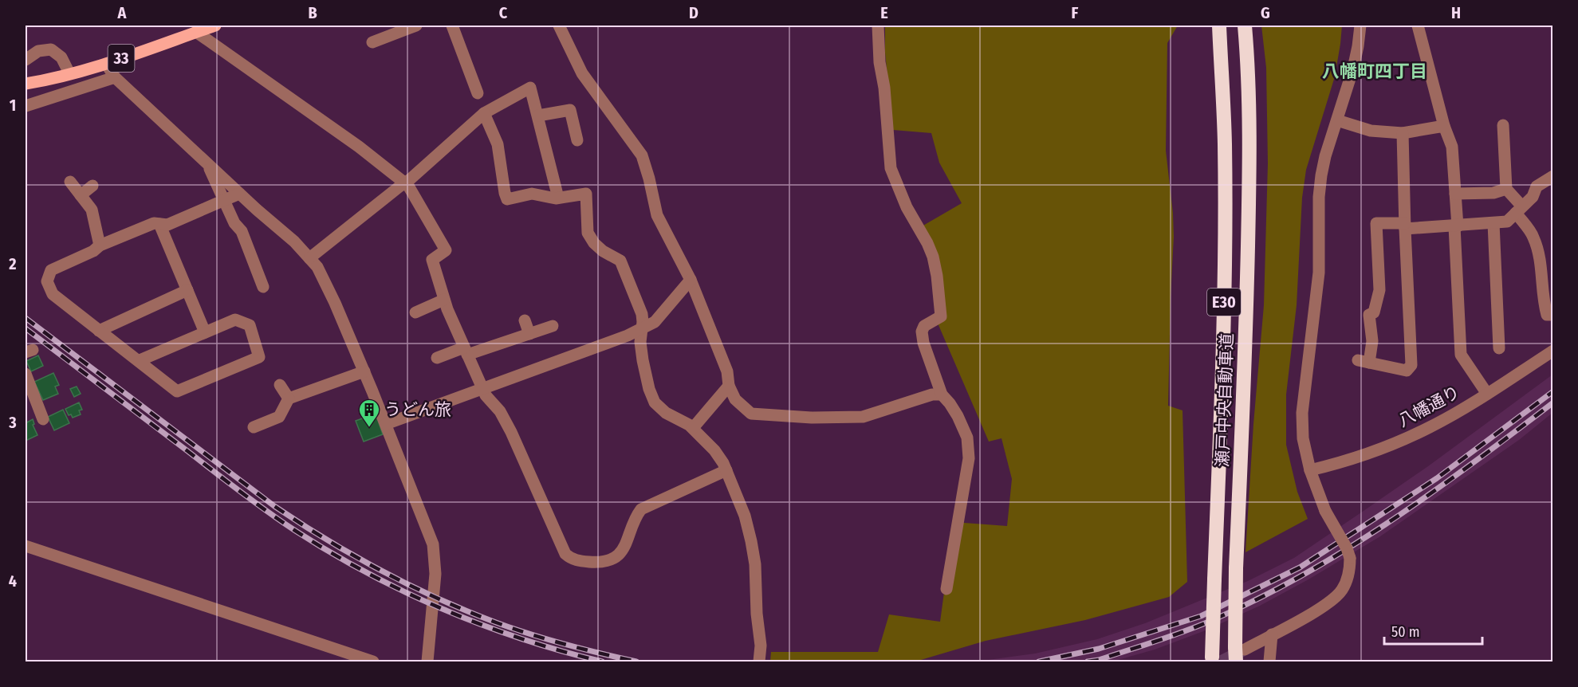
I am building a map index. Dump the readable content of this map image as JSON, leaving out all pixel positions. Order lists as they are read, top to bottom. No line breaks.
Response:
{"streets":{"highway":["E30","瀬戸中央自動車道"],"main road":["33"],"street":["八幡通り"]},"districts":["八幡町四丁目"],"places":{"building":["うどん旅"]},"scale_bar":"50 m","grid":{"columns":["A","B","C","D","E","F","G","H"],"rows":["1","2","3","4"]}}
